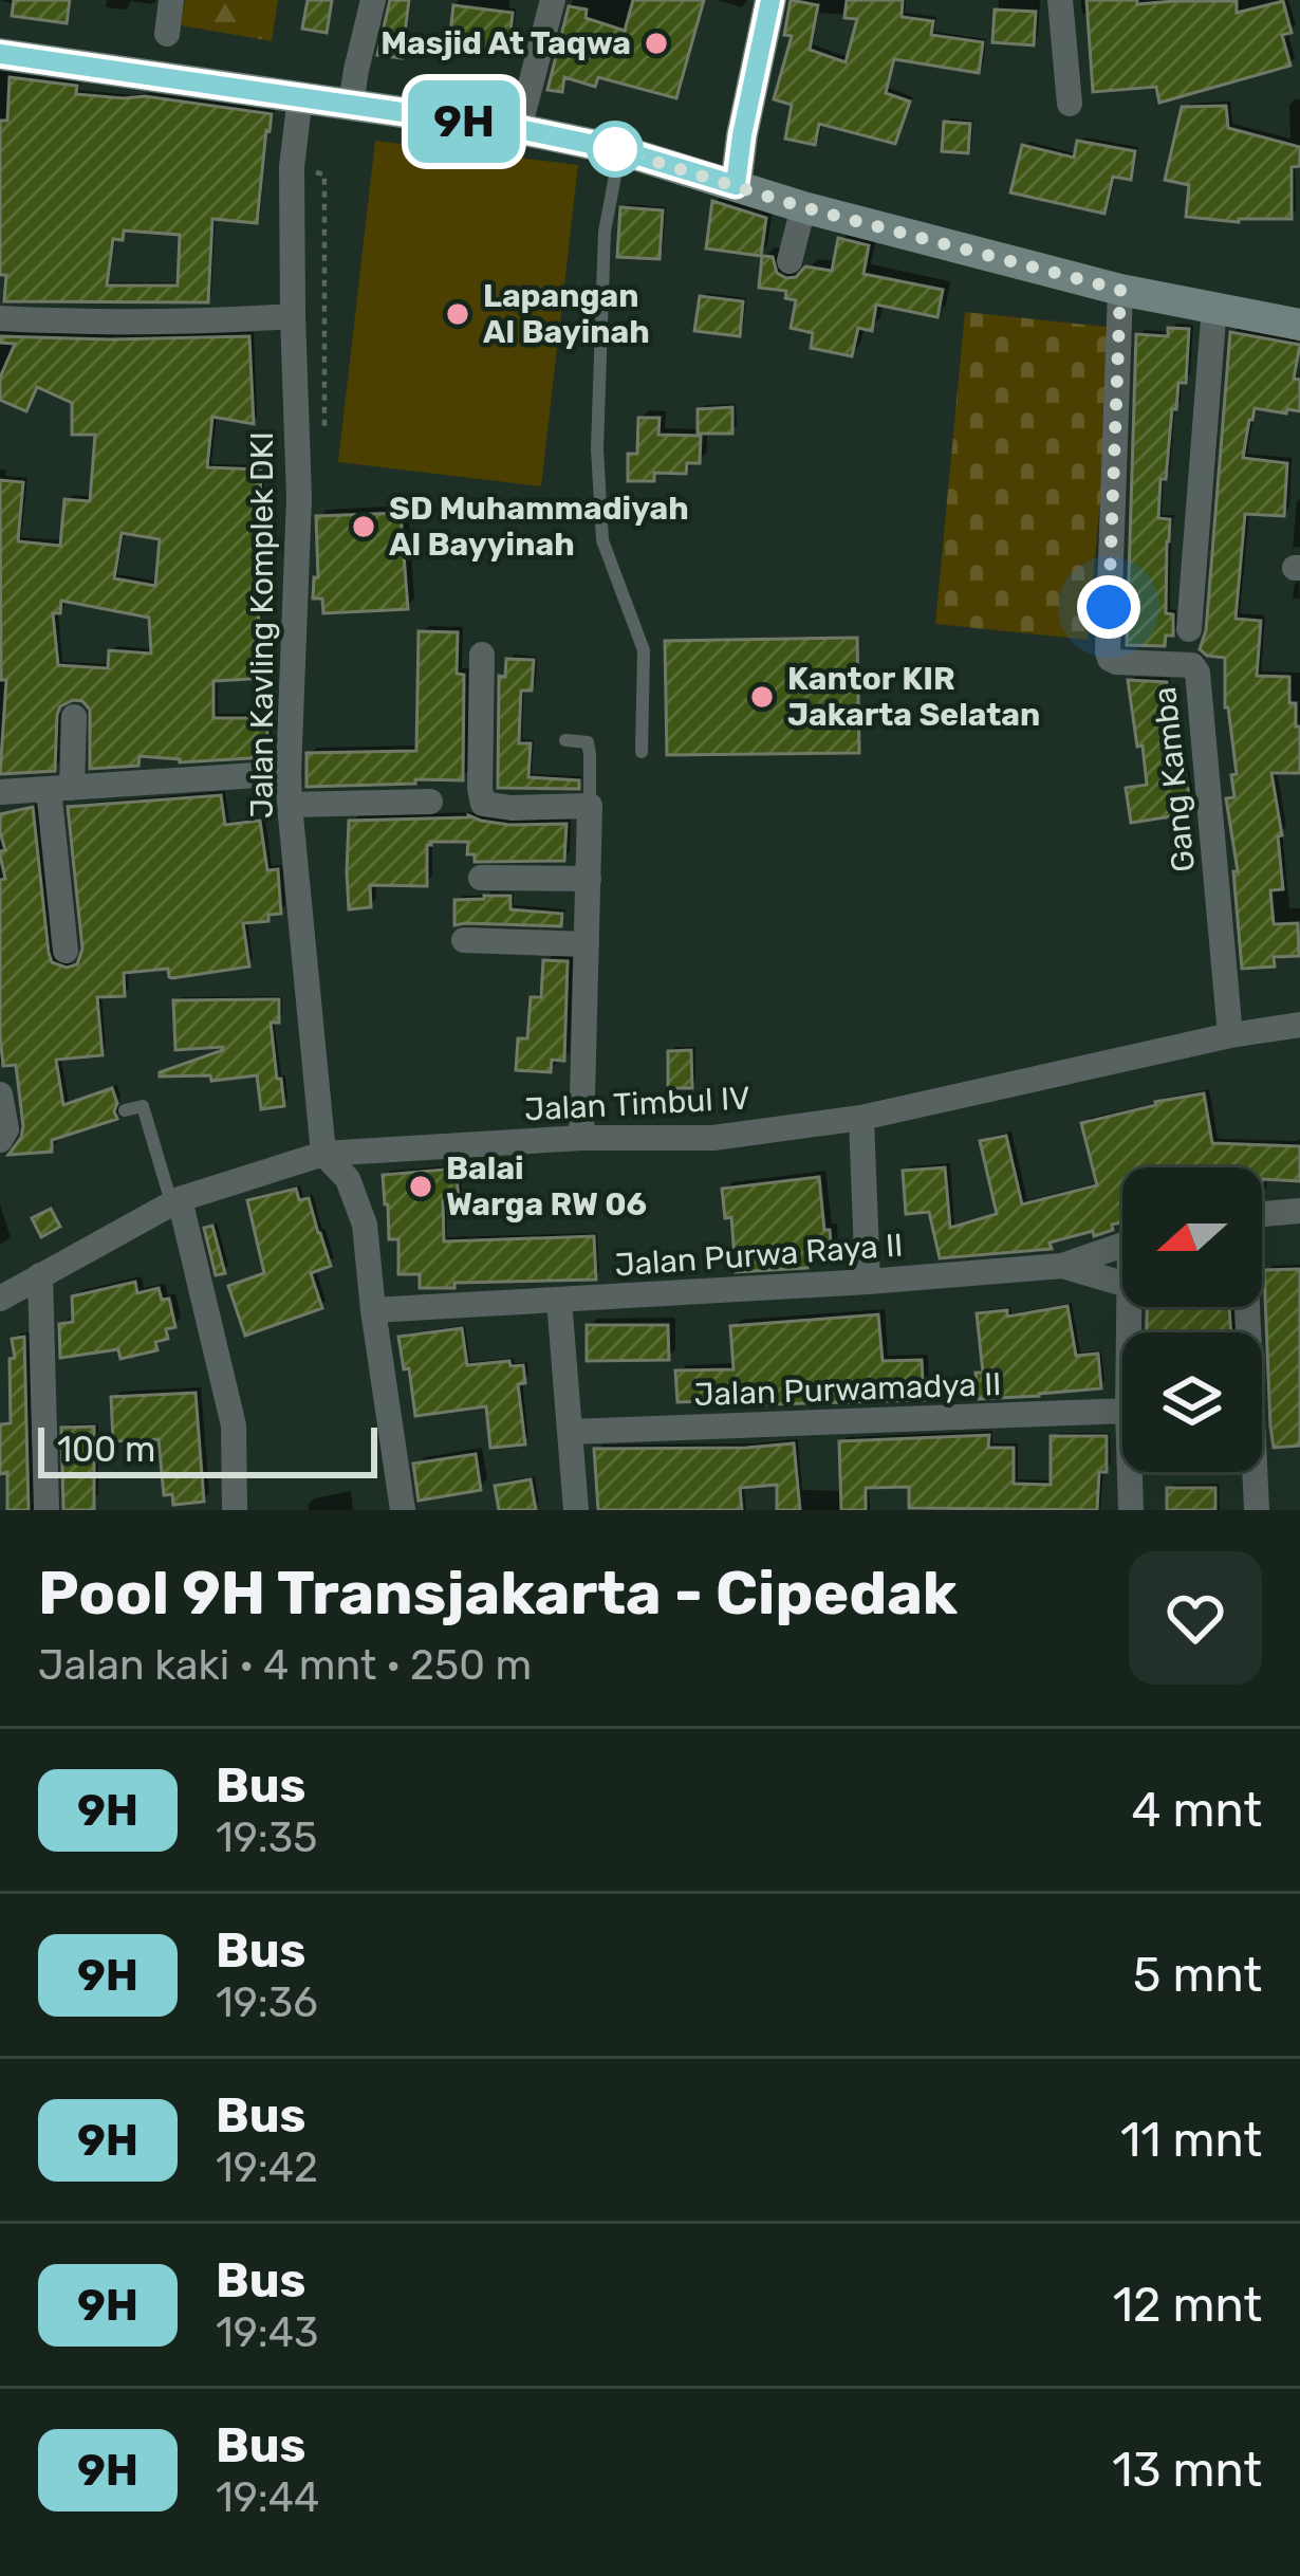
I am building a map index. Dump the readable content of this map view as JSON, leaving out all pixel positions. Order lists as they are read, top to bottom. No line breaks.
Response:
{"streets":{"street":["Jalan Kavling Komplek DKI","Gang Kamba","Jalan Timbul IV","Jalan Purwa Raya II","Jalan Purwamadya II"]},"crossings":[["Jalan Kavling Komplek DKI","Jalan Timbul IV"],["Gang Kamba","Jalan Timbul IV"]],"places":["Masjid At Taqwa","Lapangan Al Bayinah","SD Muhammadiyah Al Bayyinah","Kantor KIR Jakarta Selatan","Balai Warga RW 06"],"lines":["bus line 9H"],"scale_bar":"100 m","north":"left","page":{"on_map":"9H","scale":"100 m","heading":["Pool 9H Transjakarta - Cipedak","Jalan kaki · 4 mnt · 250 m"],"list":[{"mark":"9H","name":"Bus","note":"19:35","value":"4 mnt"},{"mark":"9H","name":"Bus","note":"19:36","value":"5 mnt"},{"mark":"9H","name":"Bus","note":"19:42","value":"11 mnt"},{"mark":"9H","name":"Bus","note":"19:43","value":"12 mnt"},{"mark":"9H","name":"Bus","note":"19:44","value":"13 mnt"}]}}
